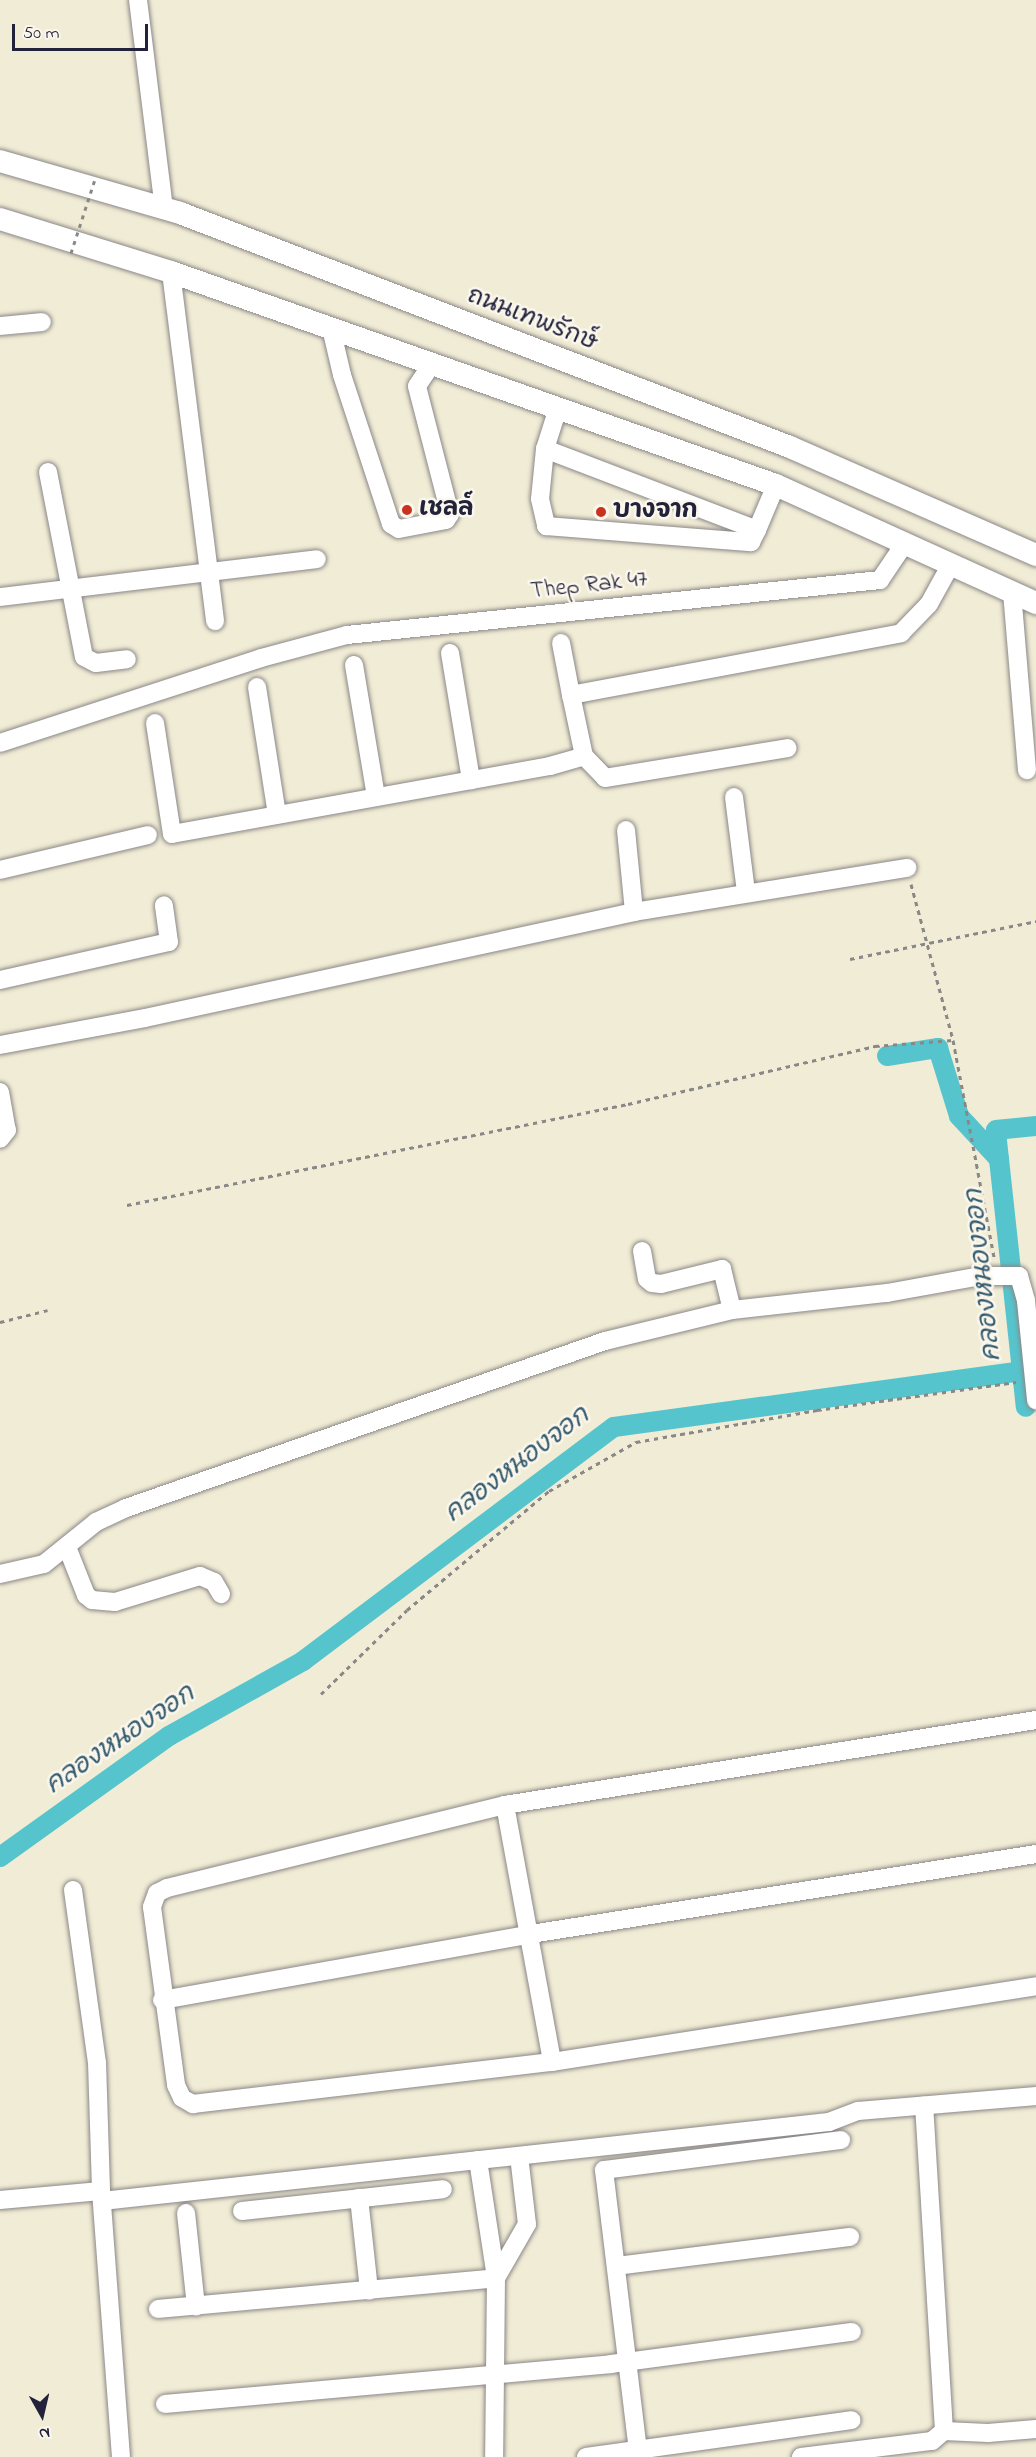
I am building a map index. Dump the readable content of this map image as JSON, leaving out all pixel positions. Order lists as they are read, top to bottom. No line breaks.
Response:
{"streets":{"main road":["ถนนเทพรักษ์"],"street":["Thep Rak 47"]},"water":["คลองหนองจอก"],"places":["เชลล์","บางจาก"],"scale_bar":"50 m","north":"bottom"}
